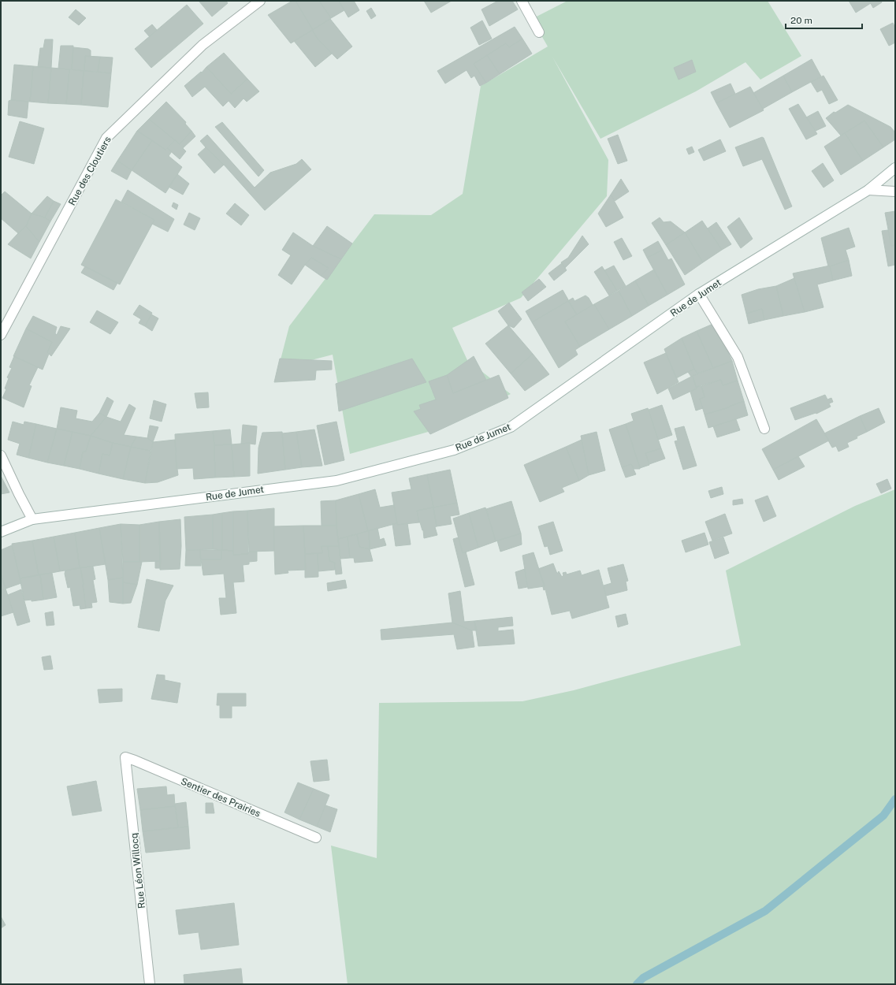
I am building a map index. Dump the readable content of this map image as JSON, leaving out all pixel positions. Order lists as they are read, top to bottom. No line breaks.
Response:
{"streets":{"street":["Rue des Cloutiers","Rue de Jumet","Sentier des Prairies","Rue Léon Willocq"]},"crossings":[["Sentier des Prairies","Rue Léon Willocq"]],"scale_bar":"20 m"}
